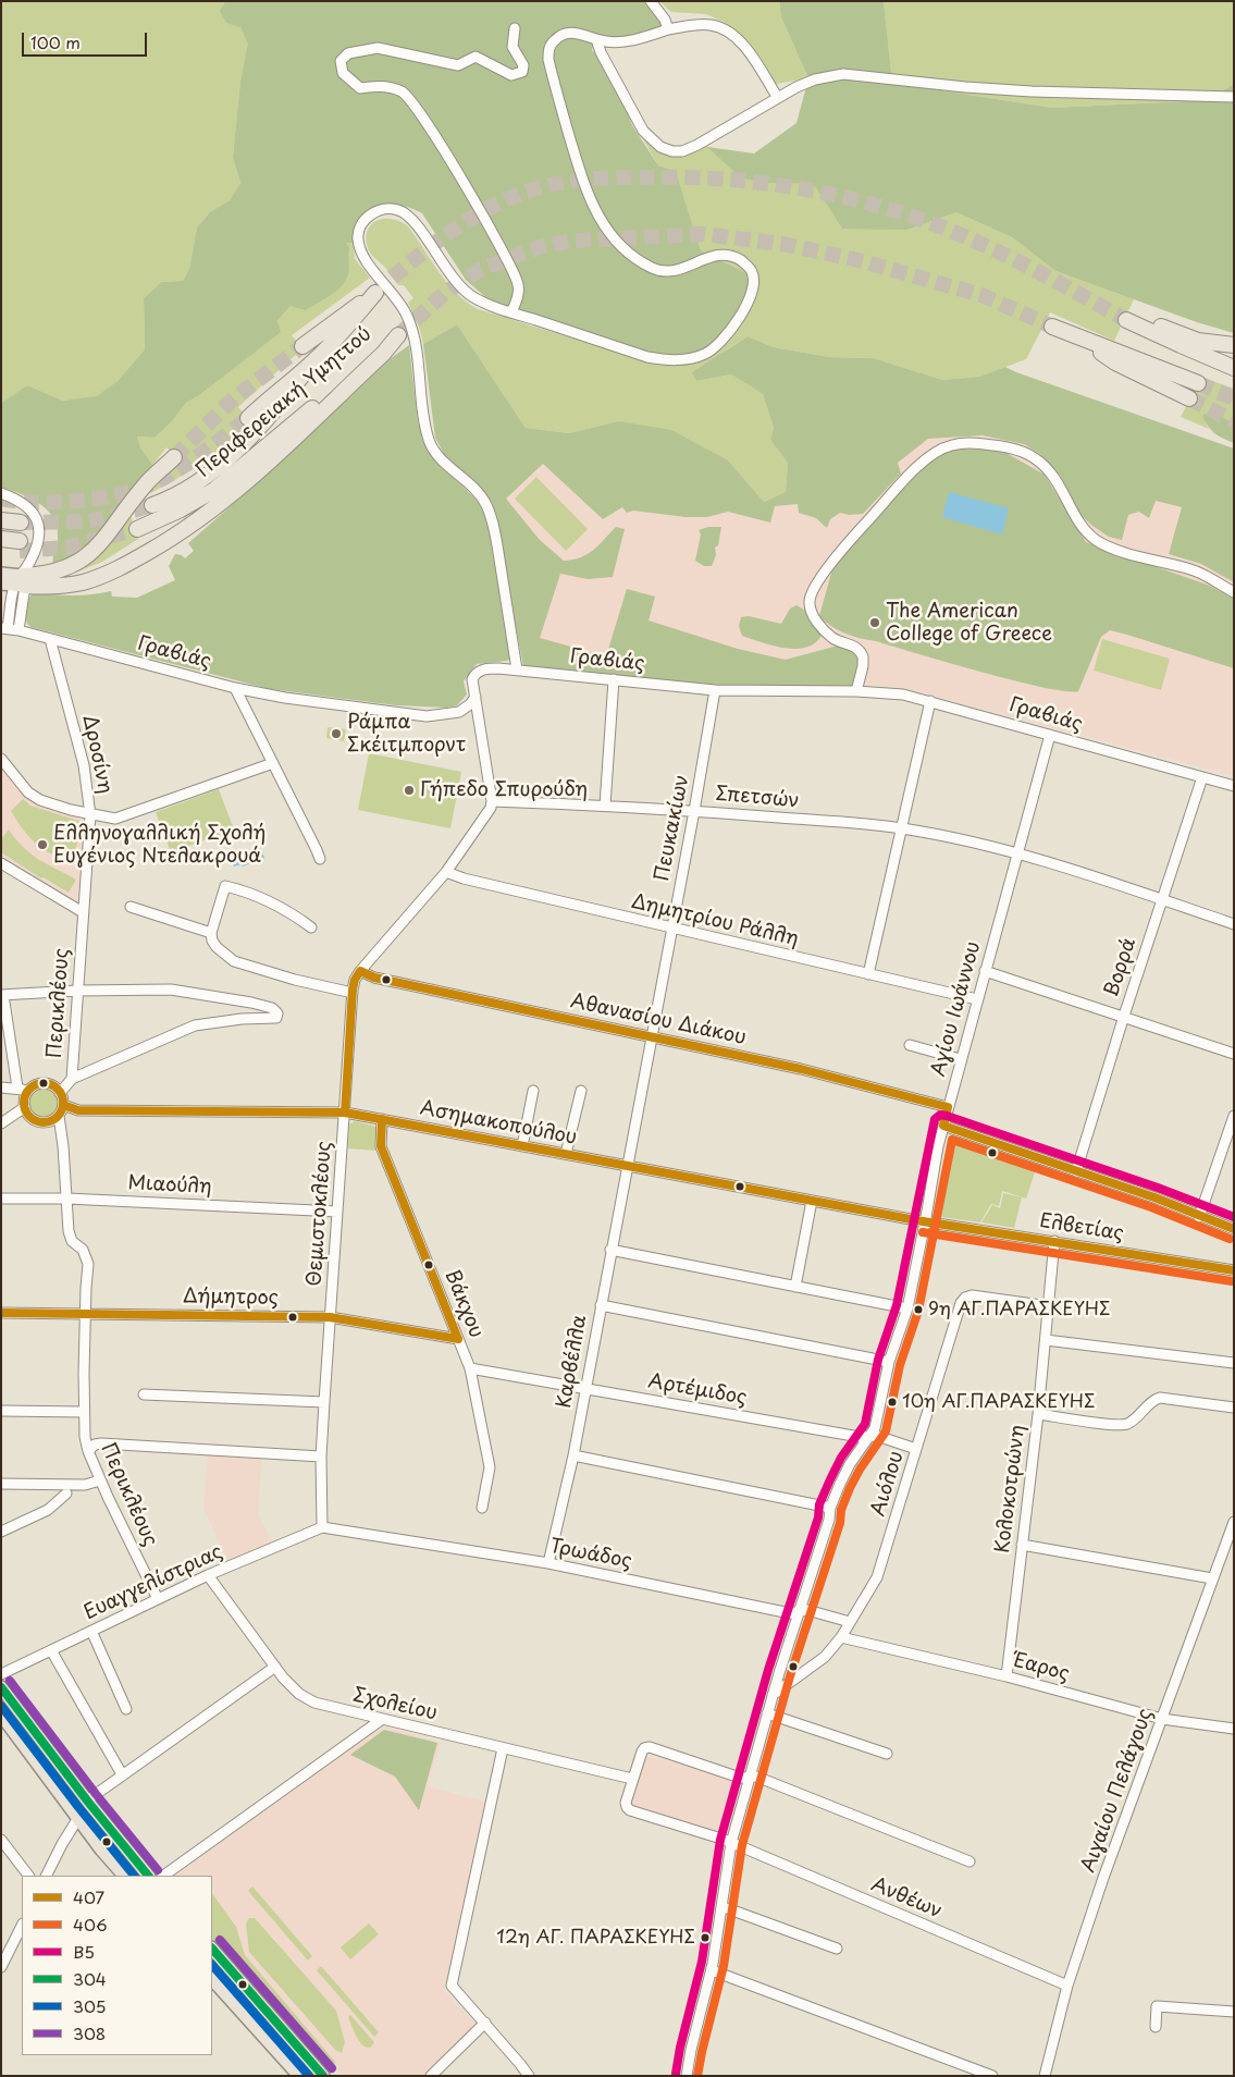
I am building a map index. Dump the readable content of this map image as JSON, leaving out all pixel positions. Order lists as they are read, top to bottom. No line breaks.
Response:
{"streets":{"highway":["Περιφερειακή Υμηττού"],"street":["Γραβιάς","Δροσίνη","Σπετσών","Πευκακίων","Δημητρίου Ράλλη","Βορρά","Περικλέους","Αγίου Ιωάννου","Αθανασίου Διάκου","Ασημακοπούλου","Μιαούλη","Θεμιστοκλέους","Ελβετίας","Δήμητρος","Βάκχου","Καρβέλλα","Αρτέμιδος","Αιόλου","Κολοκοτρώνη","Τρωάδος","Ευαγγελίστριας","Έαρος","Σχολείου","Αιγαίου Πελάγους","Ανθέων"]},"crossings":[["Γραβιάς","Δροσίνη"],["Γραβιάς","Πευκακίων"],["Γραβιάς","Βορρά"],["Γραβιάς","Αγίου Ιωάννου"],["Δροσίνη","Περικλέους"],["Σπετσών","Πευκακίων"],["Σπετσών","Βορρά"],["Σπετσών","Αγίου Ιωάννου"],["Πευκακίων","Δημητρίου Ράλλη"],["Πευκακίων","Αθανασίου Διάκου"],["Πευκακίων","Ασημακοπούλου"],["Πευκακίων","Καρβέλλα"],["Δημητρίου Ράλλη","Αγίου Ιωάννου"],["Περικλέους","Ασημακοπούλου"],["Περικλέους","Μιαούλη"],["Περικλέους","Δήμητρος"],["Περικλέους","Ευαγγελίστριας"],["Αγίου Ιωάννου","Αθανασίου Διάκου"],["Αγίου Ιωάννου","Ασημακοπούλου"],["Αγίου Ιωάννου","Ελβετίας"],["Αγίου Ιωάννου","Αρτέμιδος"],["Αγίου Ιωάννου","Αιόλου"],["Αγίου Ιωάννου","Τρωάδος"],["Αγίου Ιωάννου","Ανθέων"],["Αθανασίου Διάκου","Θεμιστοκλέους"],["Ασημακοπούλου","Θεμιστοκλέους"],["Ασημακοπούλου","Ελβετίας"],["Ασημακοπούλου","Βάκχου"],["Ασημακοπούλου","Καρβέλλα"],["Μιαούλη","Θεμιστοκλέους"],["Θεμιστοκλέους","Δήμητρος"],["Θεμιστοκλέους","Τρωάδος"],["Θεμιστοκλέους","Ευαγγελίστριας"],["Ελβετίας","Κολοκοτρώνη"],["Δήμητρος","Βάκχου"],["Βάκχου","Αρτέμιδος"],["Καρβέλλα","Αρτέμιδος"],["Καρβέλλα","Τρωάδος"],["Αρτέμιδος","Αιόλου"],["Αιόλου","Κολοκοτρώνη"],["Αιόλου","Τρωάδος"],["Αιόλου","Έαρος"],["Κολοκοτρώνη","Έαρος"],["Τρωάδος","Ευαγγελίστριας"],["Ευαγγελίστριας","Σχολείου"],["Έαρος","Αιγαίου Πελάγους"],["Αιγαίου Πελάγους","Ανθέων"]],"places":["The American College of Greece","Ράμπα Σκέιτμπορντ","Γήπεδο Σπυρούδη","Ελληνογαλλική Σχολή Ευγένιος Ντελακρουά","9η ΑΓ.ΠΑΡΑΣΚΕΥΗΣ","10η ΑΓ.ΠΑΡΑΣΚΕΥΗΣ","12η ΑΓ. ΠΑΡΑΣΚΕΥΗΣ"],"lines":["transit line 407","transit line Β5","transit line 406","transit line 308","transit line 304","transit line 305"],"legend":["407","406","Β5","304","305","308"],"scale_bar":"100 m"}
